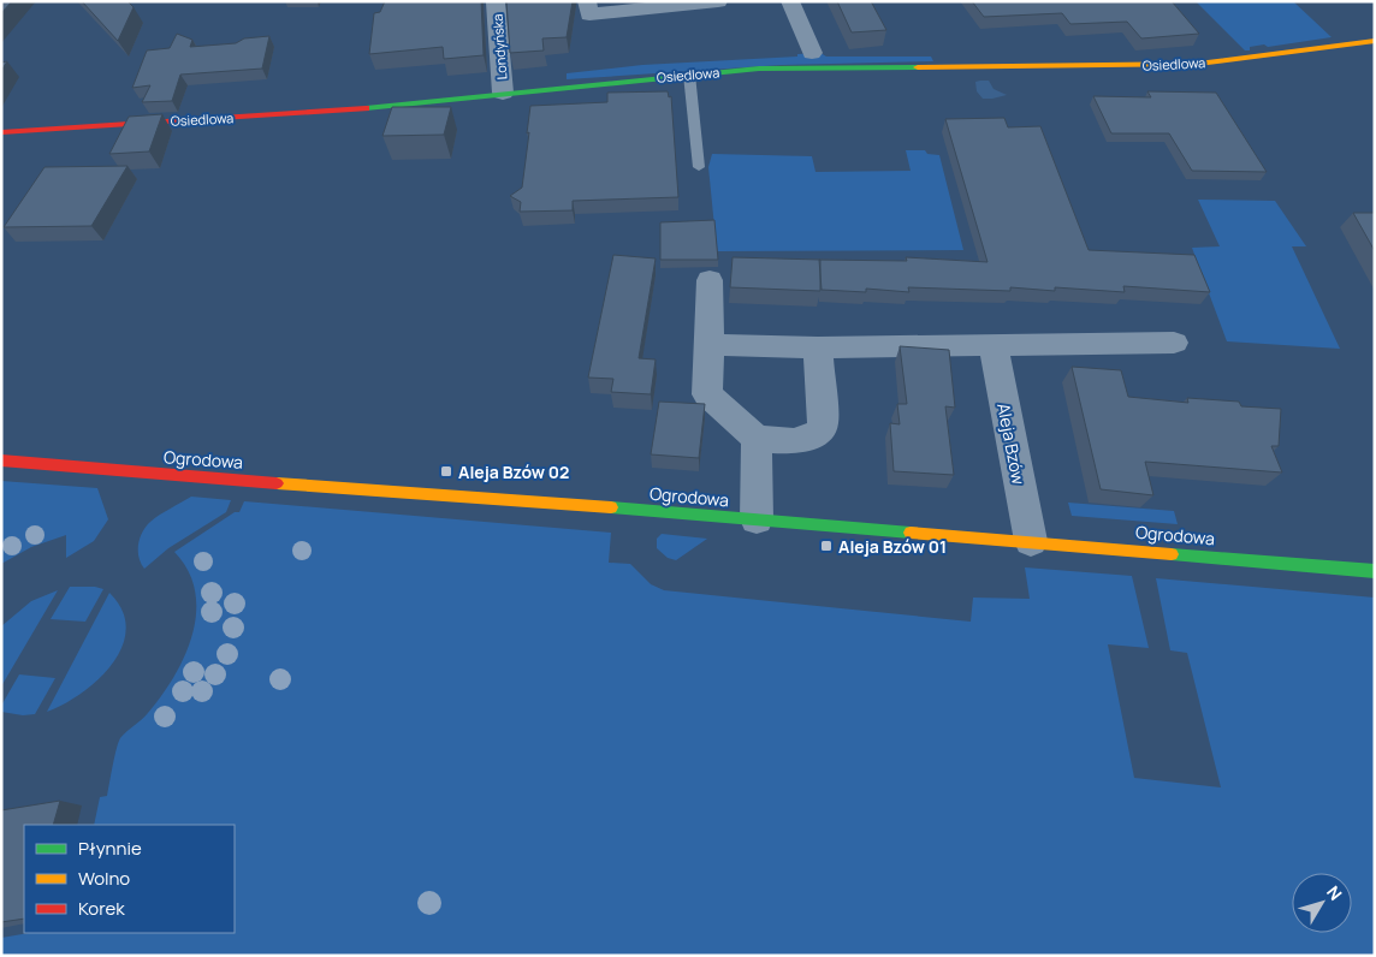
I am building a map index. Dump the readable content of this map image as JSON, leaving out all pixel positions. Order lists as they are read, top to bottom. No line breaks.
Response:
{"streets":{"street":["Londyńska","Osiedlowa","Aleja Bzów","Ogrodowa"]},"crossings":[["Londyńska","Osiedlowa"],["Aleja Bzów","Ogrodowa"]],"places":{"transit":["Aleja Bzów 02","Aleja Bzów 01"]},"legend":["Płynnie","Wolno","Korek"],"north":"top right"}
